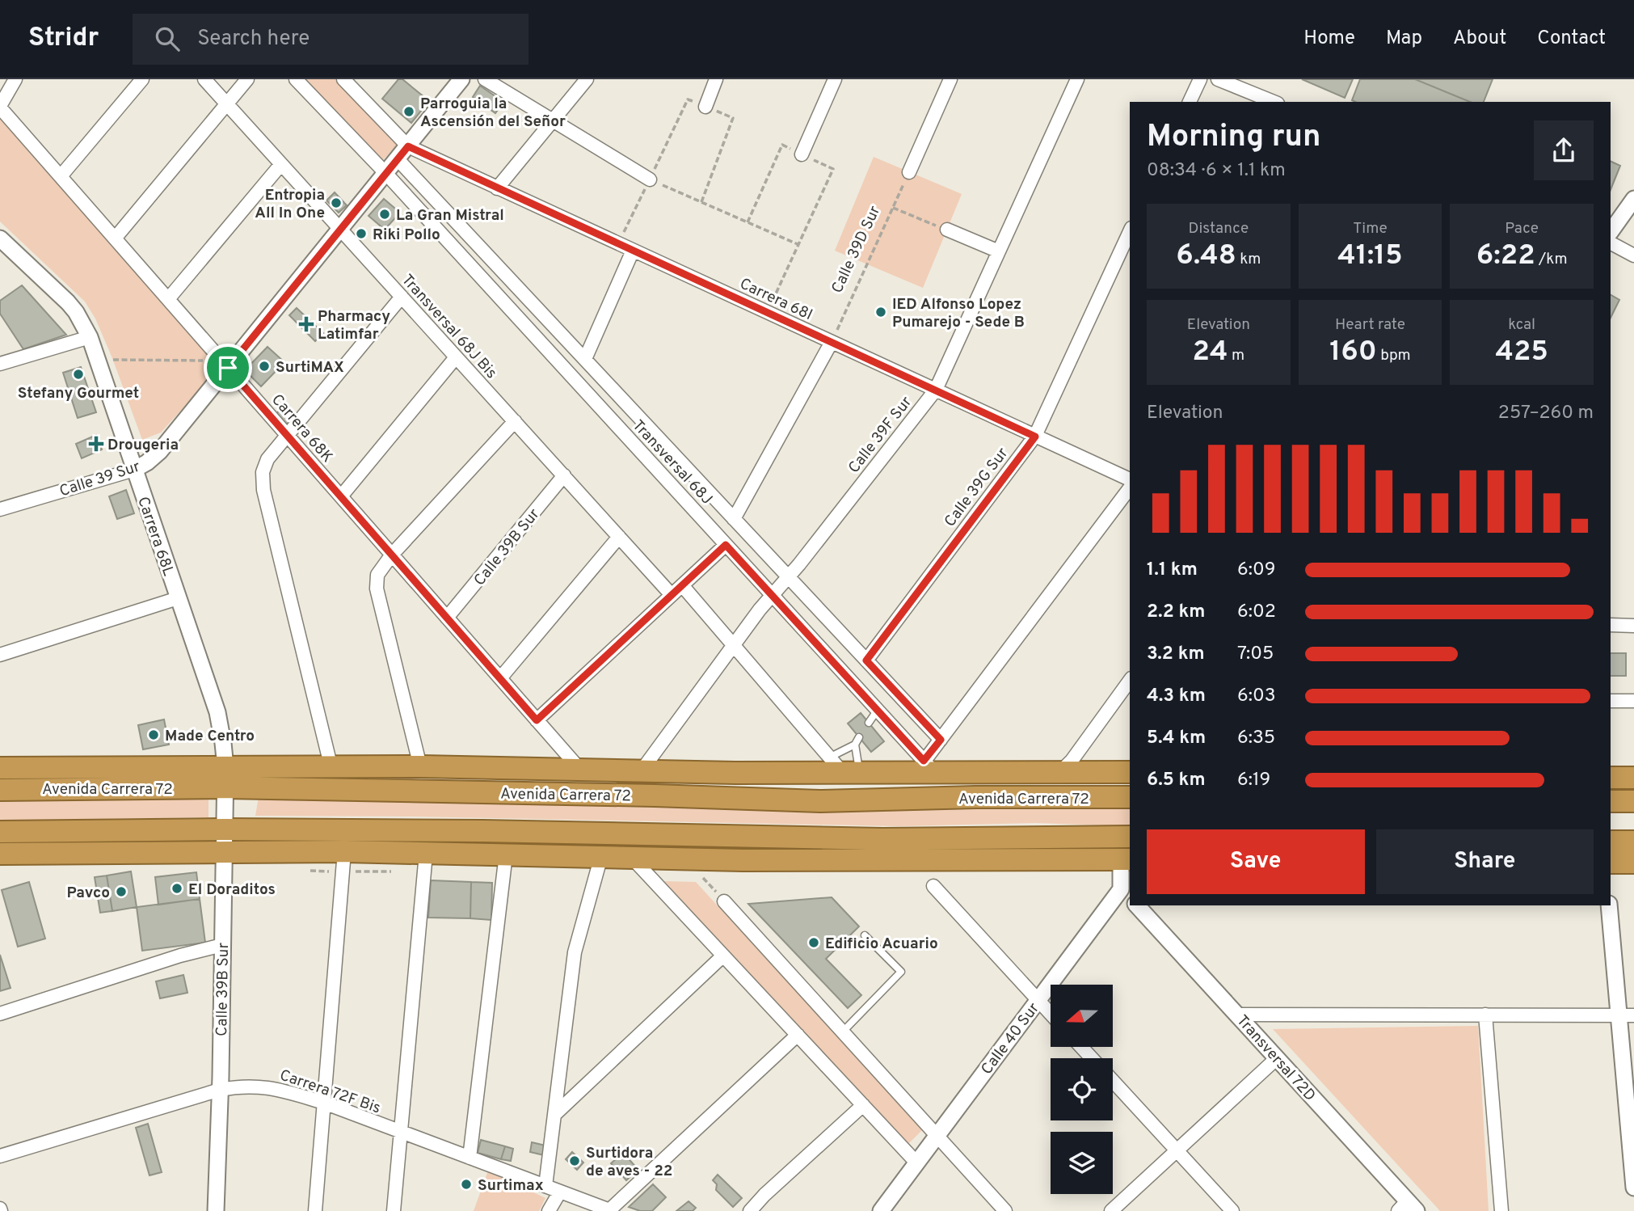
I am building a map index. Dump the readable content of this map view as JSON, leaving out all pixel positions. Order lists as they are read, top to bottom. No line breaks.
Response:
{"streets":{"highway":["Avenida Carrera 72"],"street":["Carrera 68I","Transversal 68J Bis","Carrera 68K","Calle 39F Sur","Transversal 68J","Calle 39 Sur","Calle 39G Sur","Carrera 68L","Calle 39B Sur","Calle 40 Sur","Transversal 72D","Carrera 72F Bis"],"path":["Calle 39D Sur"]},"crossings":[["Calle 39D Sur","Carrera 68I"],["Carrera 68I","Calle 39F Sur"],["Carrera 68I","Transversal 68J"],["Carrera 68I","Calle 39 Sur"],["Carrera 68I","Calle 39G Sur"],["Transversal 68J Bis","Calle 39 Sur"],["Transversal 68J Bis","Calle 39B Sur"],["Carrera 68K","Calle 39 Sur"],["Carrera 68K","Calle 39B Sur"],["Carrera 68K","Avenida Carrera 72"],["Calle 39F Sur","Transversal 68J"],["Calle 39F Sur","Avenida Carrera 72"],["Transversal 68J","Calle 39 Sur"],["Transversal 68J","Calle 39G Sur"],["Transversal 68J","Avenida Carrera 72"],["Calle 39 Sur","Carrera 68L"],["Carrera 68L","Calle 39B Sur"],["Carrera 68L","Avenida Carrera 72"],["Calle 39B Sur","Avenida Carrera 72"],["Calle 39B Sur","Carrera 72F Bis"]],"places":{"other":["Parroguia la Ascensión del Señor","Entropia All In One","La Gran Mistral","Riki Pollo","IED Alfonso Lopez Pumarejo - Sede B","SurtiMAX","Stefany Gourmet","Made Centro","El Doraditos","Pavco","Edificio Acuario","Surtidora de aves - 22","Surtimax"],"health":["Pharmacy Latimfar","Drougeria"]},"north":"left","page":{"header":"Stridr","search":"Search here","nav":["Home","Map","About","Contact"],"heading":["Morning run","08:34 · 6 × 1.1 km"],"stats":[["Distance","6.48 km"],["Time","41:15"],["Pace","6:22 /km"],["Elevation","24 m"],["Heart rate","160 bpm"],["kcal","425"]],"chart":["Elevation","257–260 m"],"list":[{"name":"1.1 km","note":"6:09"},{"name":"2.2 km","note":"6:02"},{"name":"3.2 km","note":"7:05"},{"name":"4.3 km","note":"6:03"},{"name":"5.4 km","note":"6:35"},{"name":"6.5 km","note":"6:19"}],"buttons":["Save","Share"]}}
